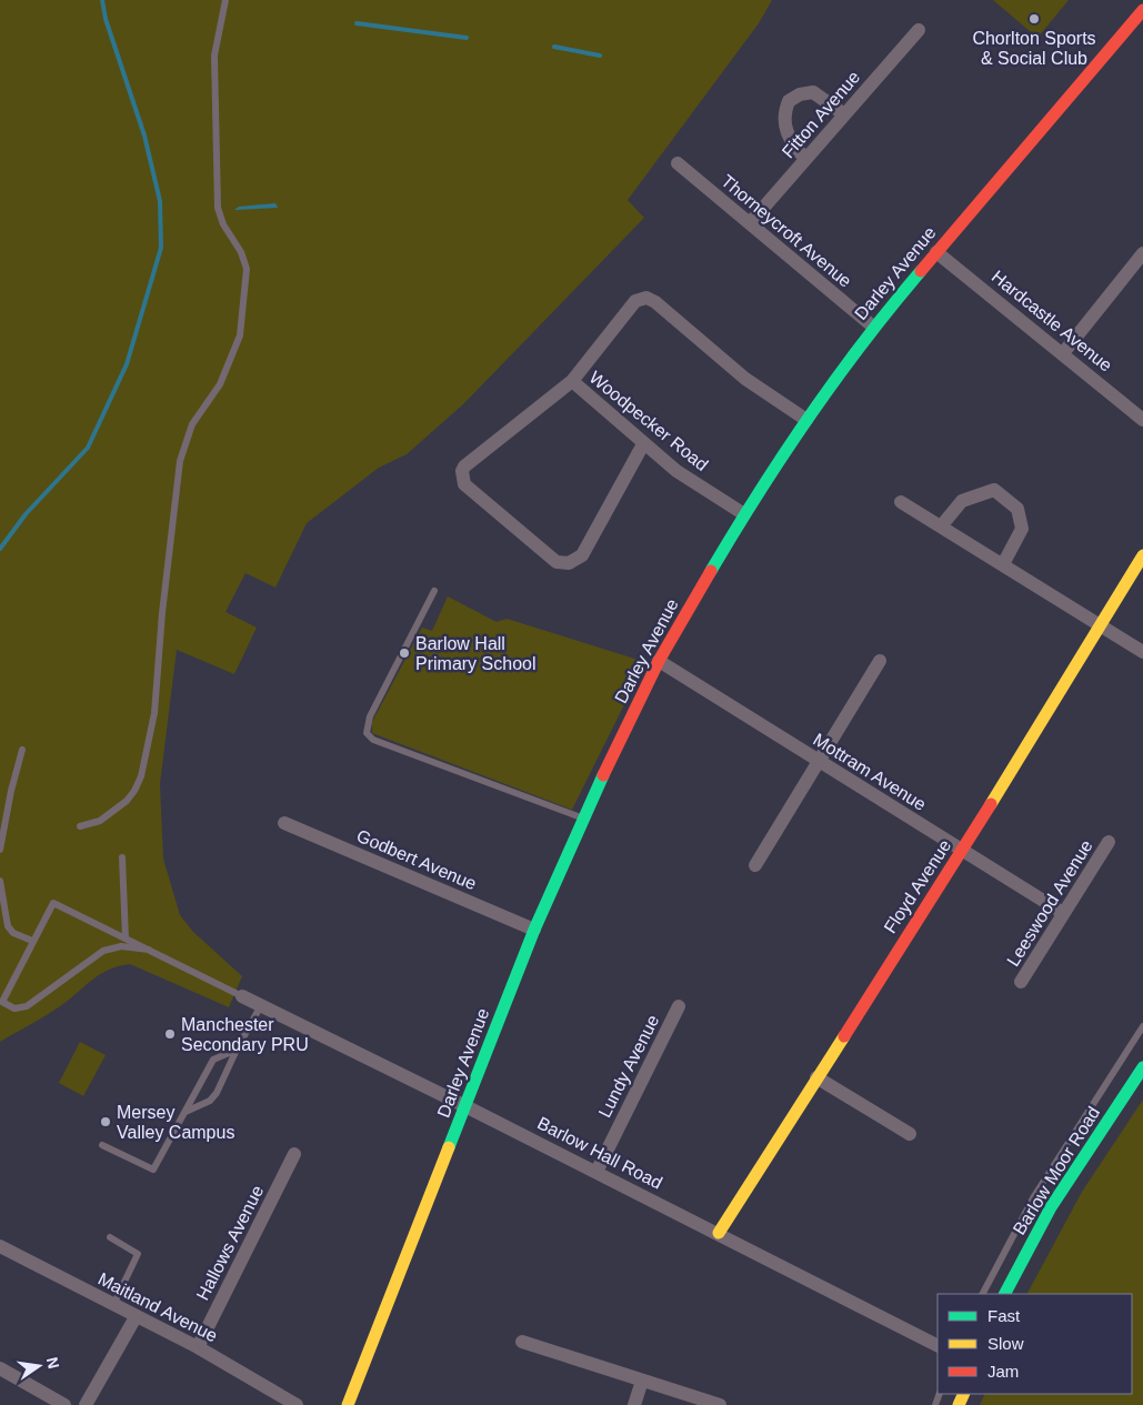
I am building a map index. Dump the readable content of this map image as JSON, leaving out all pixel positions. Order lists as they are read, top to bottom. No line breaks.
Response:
{"streets":{"street":["Fitton Avenue","Thorneycroft Avenue","Darley Avenue","Hardcastle Avenue","Woodpecker Road","Mottram Avenue","Godbert Avenue","Floyd Avenue","Leeswood Avenue","Lundy Avenue","Barlow Hall Road","Barlow Moor Road","Hallows Avenue","Maitland Avenue"]},"crossings":[["Fitton Avenue","Thorneycroft Avenue"],["Thorneycroft Avenue","Darley Avenue"],["Darley Avenue","Hardcastle Avenue"],["Darley Avenue","Woodpecker Road"],["Darley Avenue","Mottram Avenue"],["Darley Avenue","Godbert Avenue"],["Darley Avenue","Barlow Hall Road"],["Mottram Avenue","Floyd Avenue"],["Mottram Avenue","Leeswood Avenue"],["Floyd Avenue","Barlow Hall Road"],["Lundy Avenue","Barlow Hall Road"],["Hallows Avenue","Maitland Avenue"]],"places":["Chorlton Sports & Social Club","Barlow Hall Primary School","Manchester Secondary PRU","Mersey Valley Campus"],"legend":["Fast","Slow","Jam"],"north":"right"}
